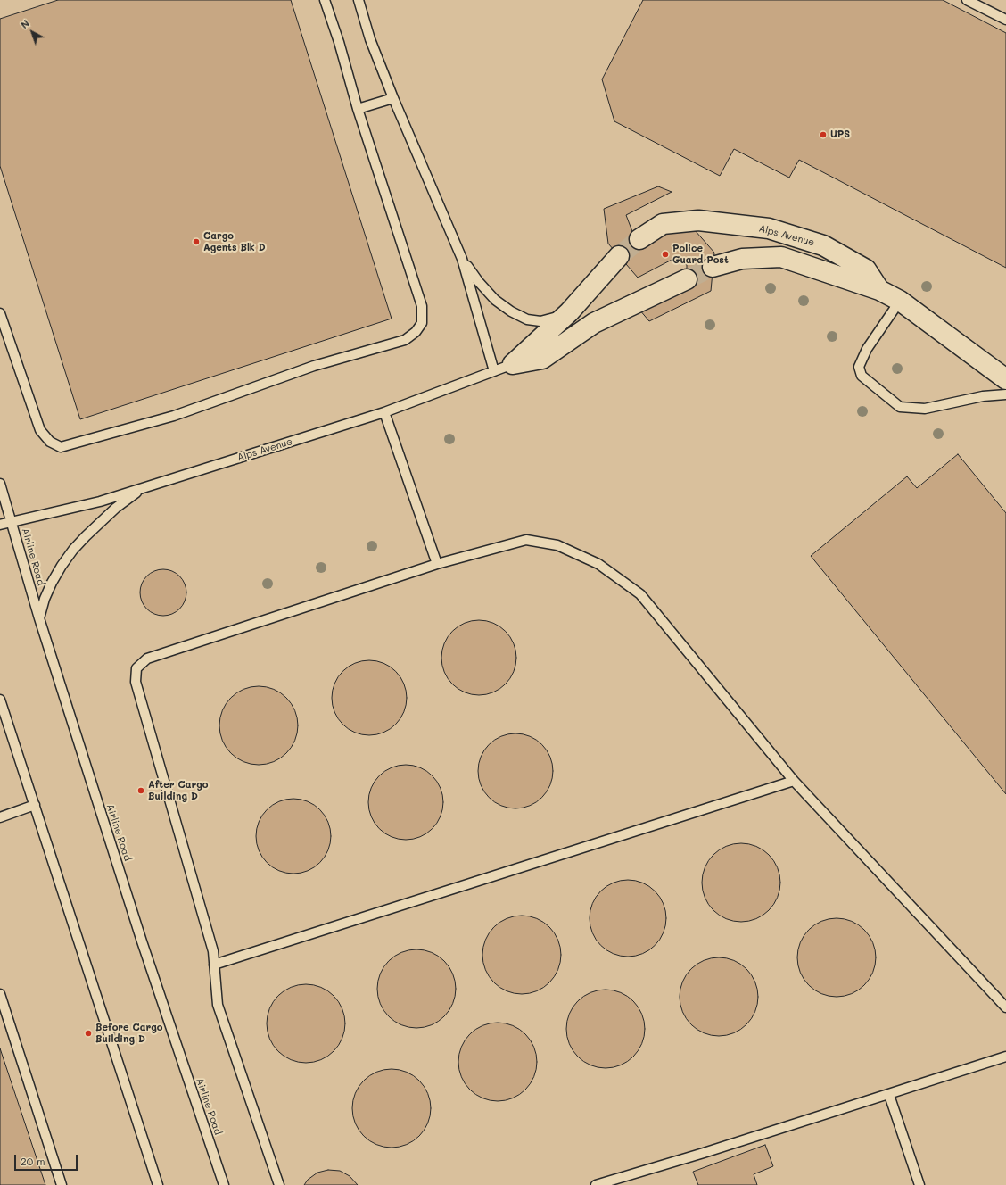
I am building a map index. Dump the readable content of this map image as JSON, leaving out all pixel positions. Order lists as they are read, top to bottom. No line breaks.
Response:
{"streets":{"street":["Alps Avenue"],"lane":["Airline Road"]},"crossings":[["Alps Avenue","Airline Road"]],"places":["UPS","Cargo Agents Blk D","Police Guard Post","After Cargo Building D","Before Cargo Building D"],"scale_bar":"20 m","north":"top left"}
